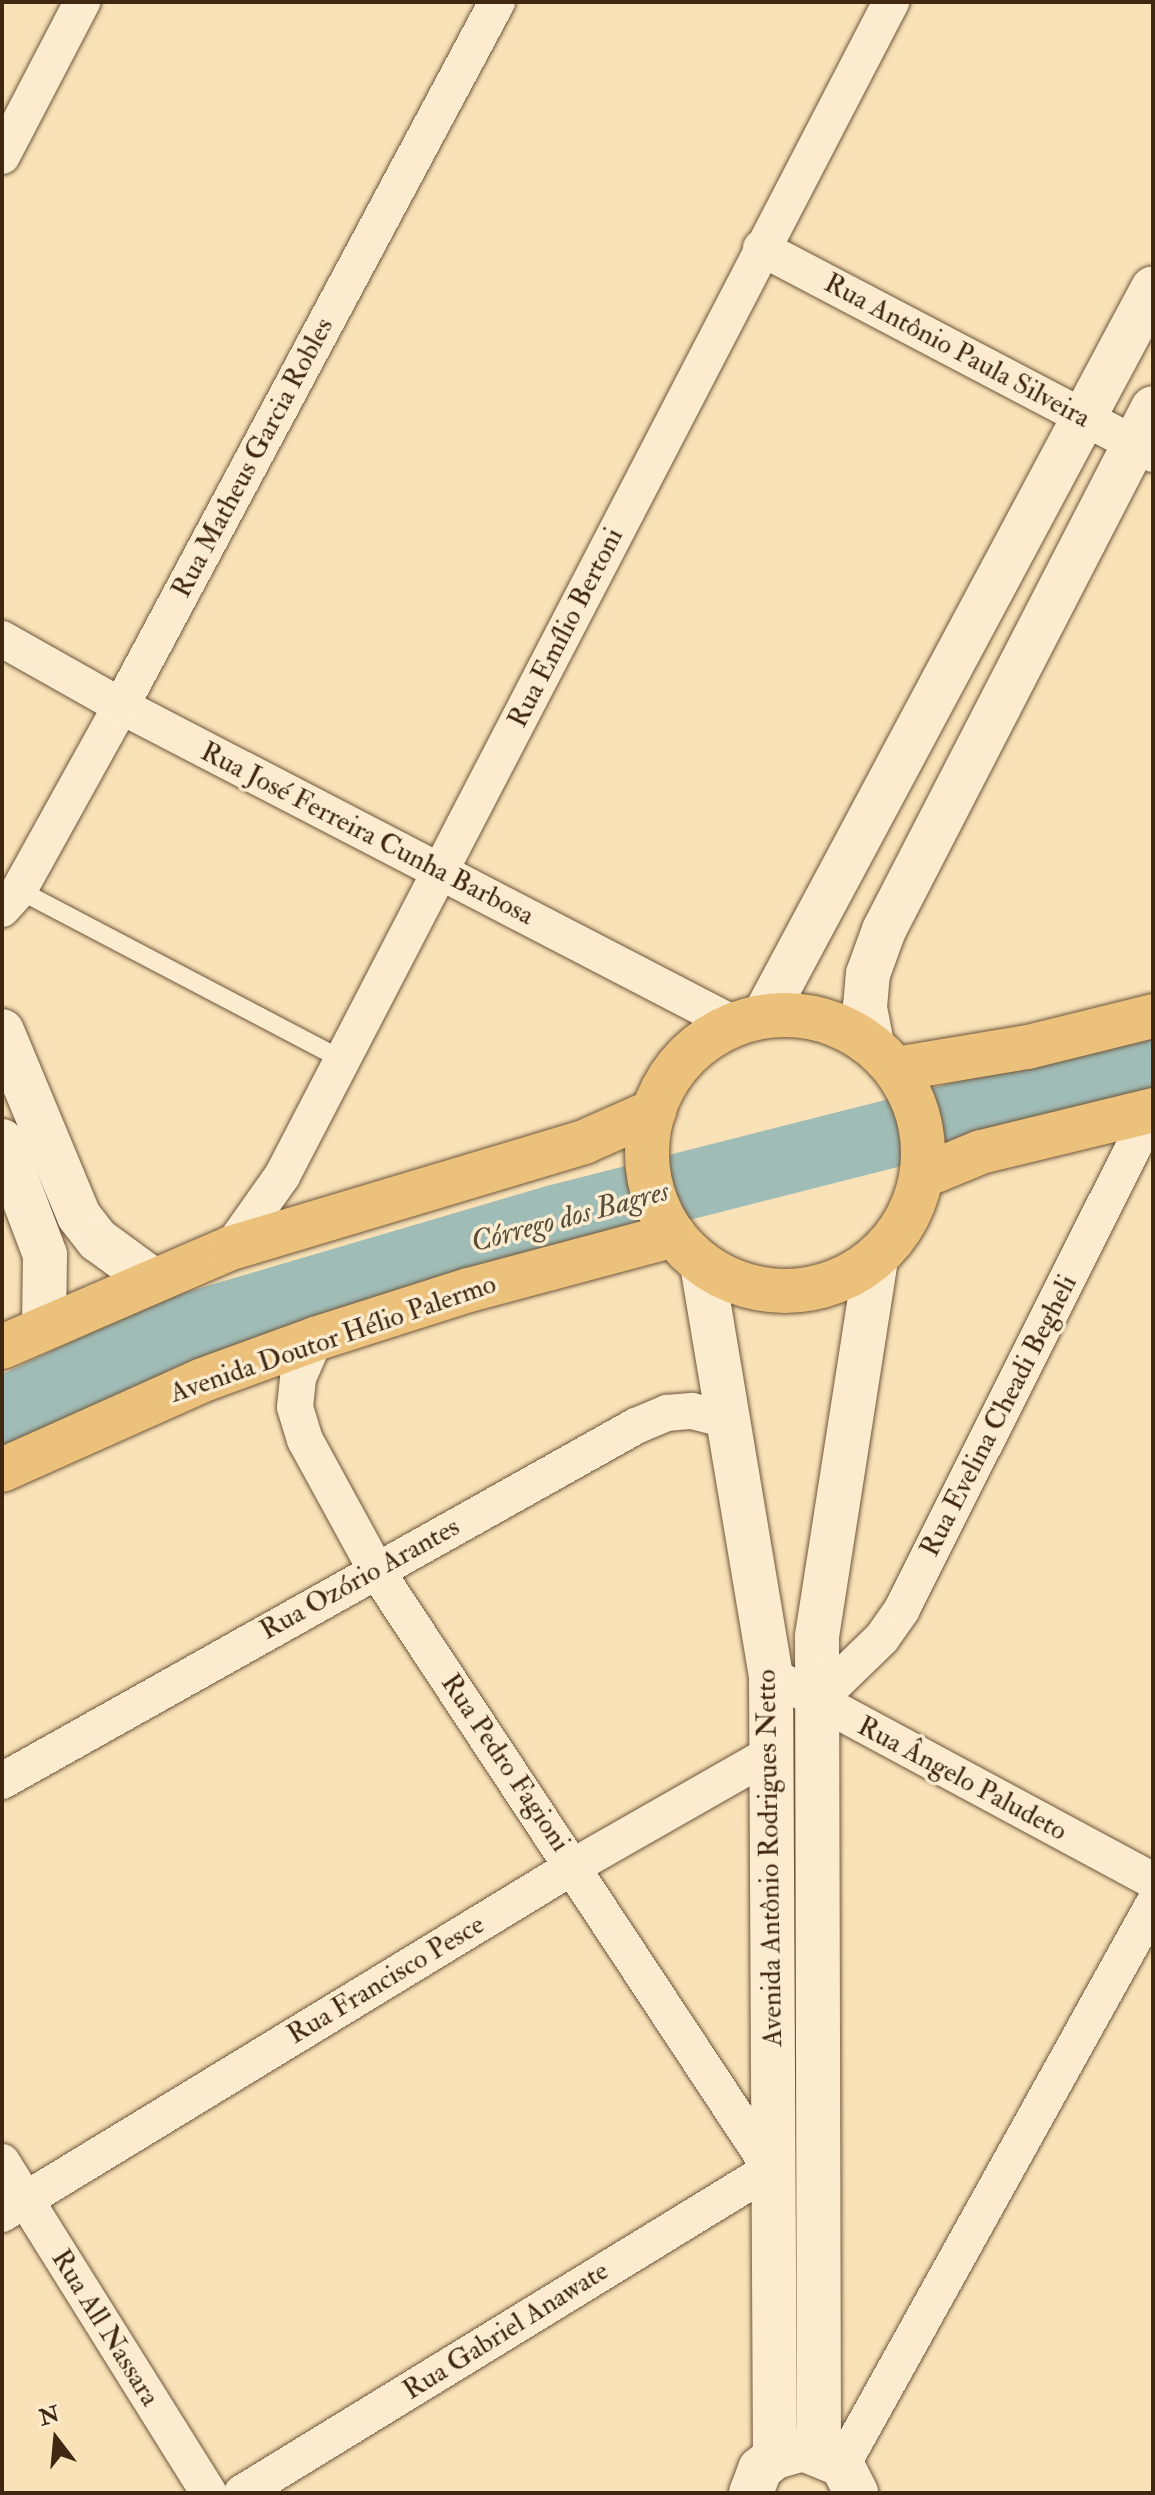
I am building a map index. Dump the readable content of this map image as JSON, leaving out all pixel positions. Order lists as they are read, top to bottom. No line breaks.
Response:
{"streets":{"main road":["Avenida Doutor Hélio Palermo"],"street":["Rua Antônio Paula Silveira","Rua Matheus Garcia Robles","Rua Emílio Bertoni","Rua José Ferreira Cunha Barbosa","Rua Evelina Cheadi Begheli","Rua Ozório Arantes","Rua Pedro Fagioni","Rua Ângelo Paludeto","Avenida Antônio Rodrigues Netto","Rua Francisco Pesce","Rua All Nassara","Rua Gabriel Anawate"]},"crossings":[["Rua Antônio Paula Silveira","Rua Emílio Bertoni"],["Rua Matheus Garcia Robles","Rua José Ferreira Cunha Barbosa"],["Rua Emílio Bertoni","Rua José Ferreira Cunha Barbosa"],["Rua José Ferreira Cunha Barbosa","Avenida Doutor Hélio Palermo"],["Rua José Ferreira Cunha Barbosa","Avenida Antônio Rodrigues Netto"],["Avenida Doutor Hélio Palermo","Rua Pedro Fagioni"],["Avenida Doutor Hélio Palermo","Avenida Antônio Rodrigues Netto"],["Rua Evelina Cheadi Begheli","Rua Ângelo Paludeto"],["Rua Evelina Cheadi Begheli","Avenida Antônio Rodrigues Netto"],["Rua Ozório Arantes","Rua Pedro Fagioni"],["Rua Ozório Arantes","Avenida Antônio Rodrigues Netto"],["Rua Pedro Fagioni","Avenida Antônio Rodrigues Netto"],["Rua Pedro Fagioni","Rua Francisco Pesce"],["Rua Pedro Fagioni","Rua Gabriel Anawate"],["Rua Ângelo Paludeto","Avenida Antônio Rodrigues Netto"],["Avenida Antônio Rodrigues Netto","Rua Francisco Pesce"],["Avenida Antônio Rodrigues Netto","Rua Gabriel Anawate"],["Rua Francisco Pesce","Rua All Nassara"]],"water":["Córrego dos Bagres"],"north":"top"}
